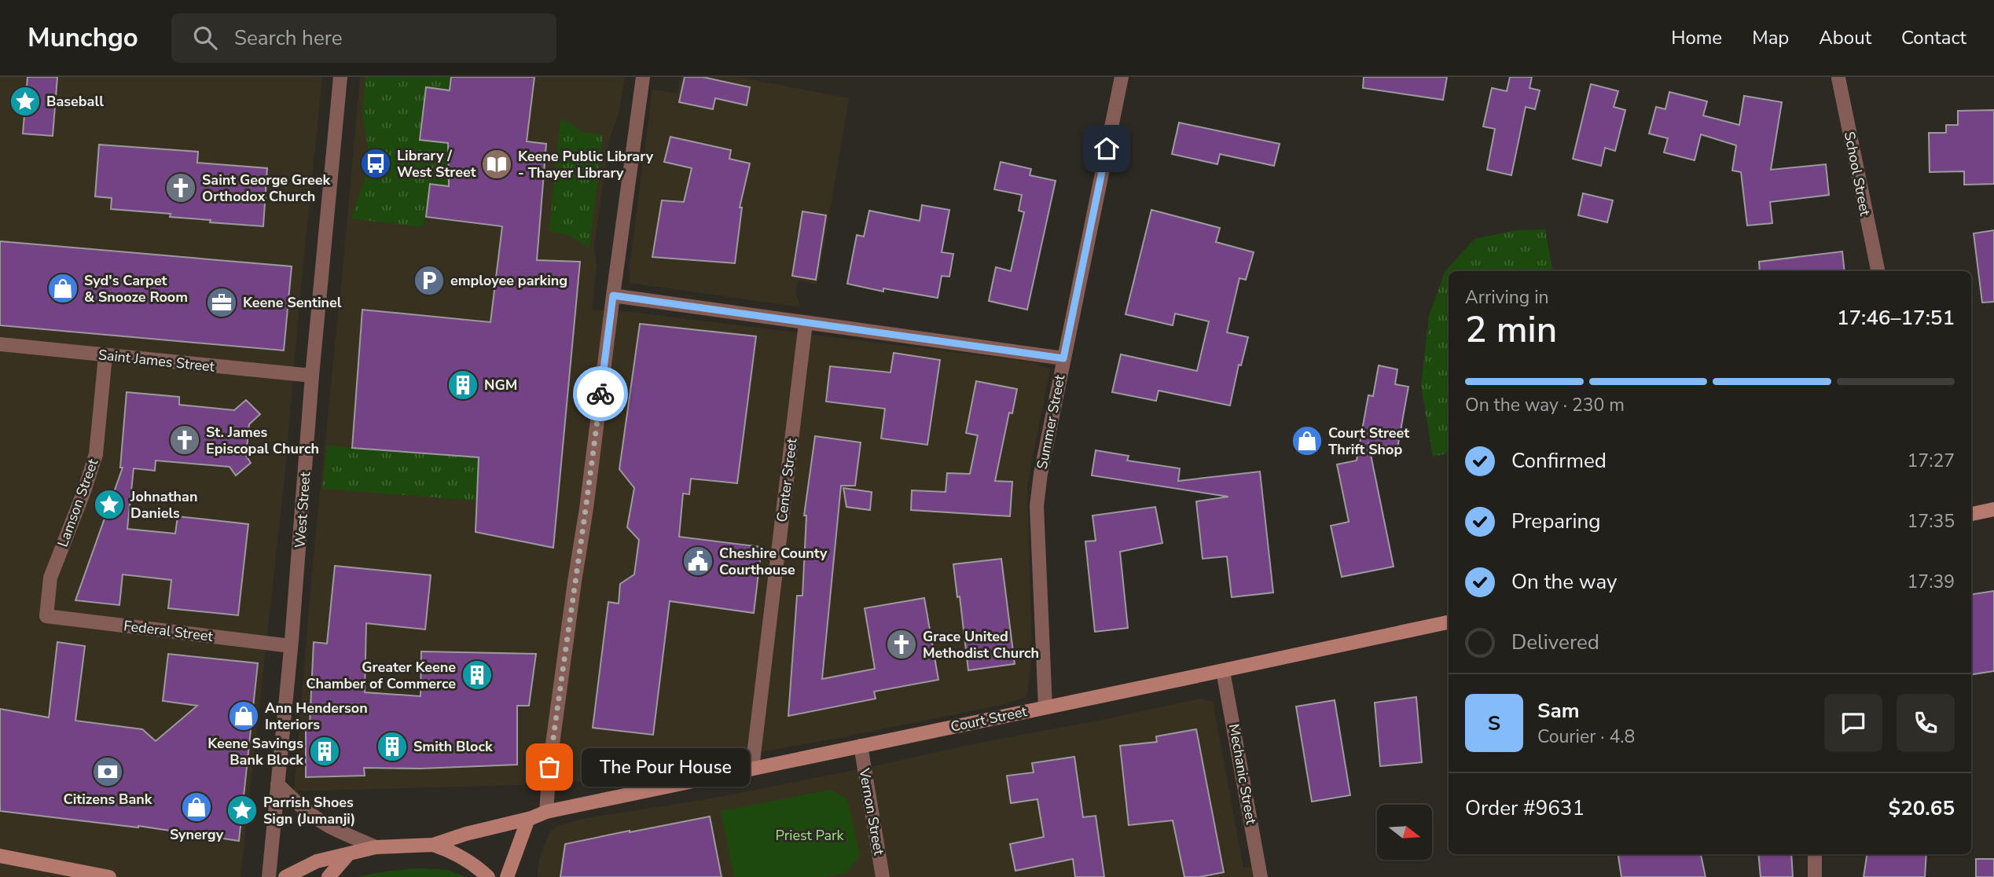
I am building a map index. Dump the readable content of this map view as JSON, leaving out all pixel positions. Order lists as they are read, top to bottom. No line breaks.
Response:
{"streets":{"main road":["Court Street"],"street":["School Street","Saint James Street","Summer Street","Center Street","Lamson Street","West Street","Federal Street","Mechanic Street","Vernon Street"]},"crossings":[["Saint James Street","Lamson Street"],["Saint James Street","West Street"],["Summer Street","Court Street"],["Center Street","Court Street"],["Lamson Street","Federal Street"],["West Street","Federal Street"],["Court Street","Mechanic Street"],["Court Street","Vernon Street"]],"parks":["Priest Park"],"places":{"place":["Baseball","Johnathan Daniels","Parrish Shoes Sign (Jumanji)"],"bus stop":["Library / West Street"],"library":["Keene Public Library - Thayer Library"],"church":["Saint George Greek Orthodox Church","St. James Episcopal Church","Grace United Methodist Church"],"parking":["employee parking"],"shop":["Syd's Carpet & Snooze Room","Court Street Thrift Shop","Ann Henderson Interiors","Synergy"],"office":["Keene Sentinel"],"building":["NGM","Greater Keene Chamber of Commerce","Smith Block","Keene Savings Bank Block"],"public building":["Cheshire County Courthouse"],"other":["The Pour House"],"bank":["Citizens Bank"]},"north":"right","page":{"header":"Munchgo","search":"Search here","nav":["Home","Map","About","Contact"],"heading":["2 min","Arriving in","17:46–17:51"],"panel":["Sam","Courier · 4.8","Order #9631","$20.65"],"bar":"On the way · 230 m","list":[["Confirmed","17:27"],["Preparing","17:35"],["On the way","17:39"],"Delivered"],"round":"S","bubble":"The Pour House"}}
